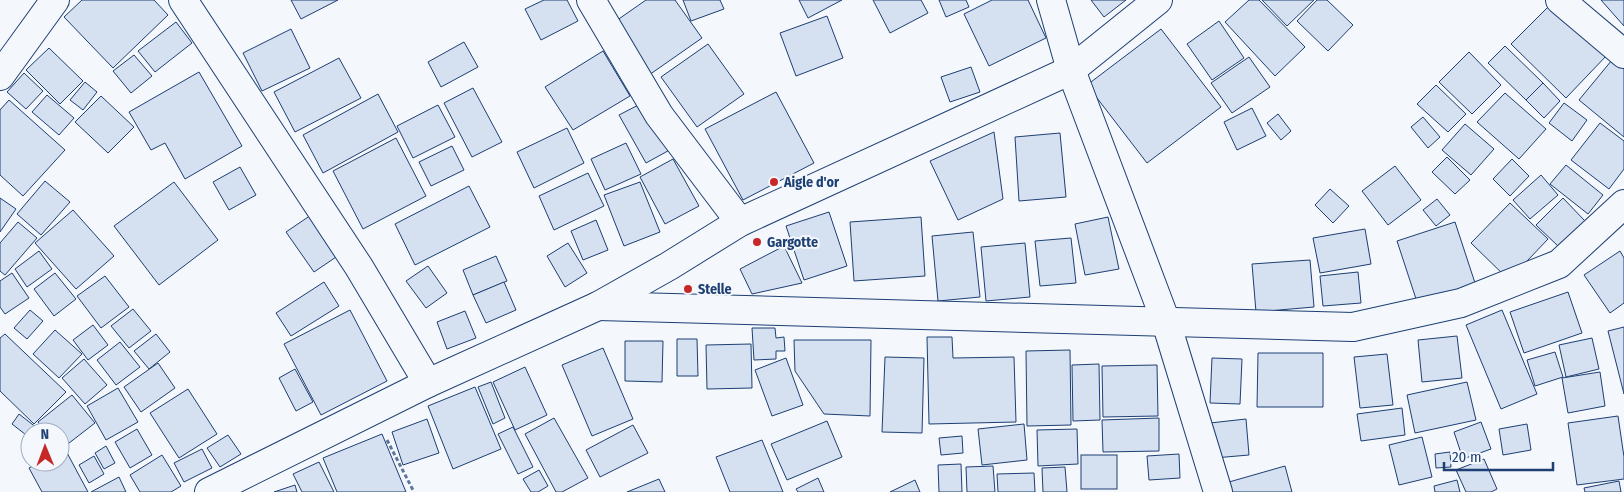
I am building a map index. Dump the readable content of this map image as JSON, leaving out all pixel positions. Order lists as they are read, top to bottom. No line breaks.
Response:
{"places":["Aigle d'or","Gargotte","Stelle"],"scale_bar":"20 m","north":"top"}
